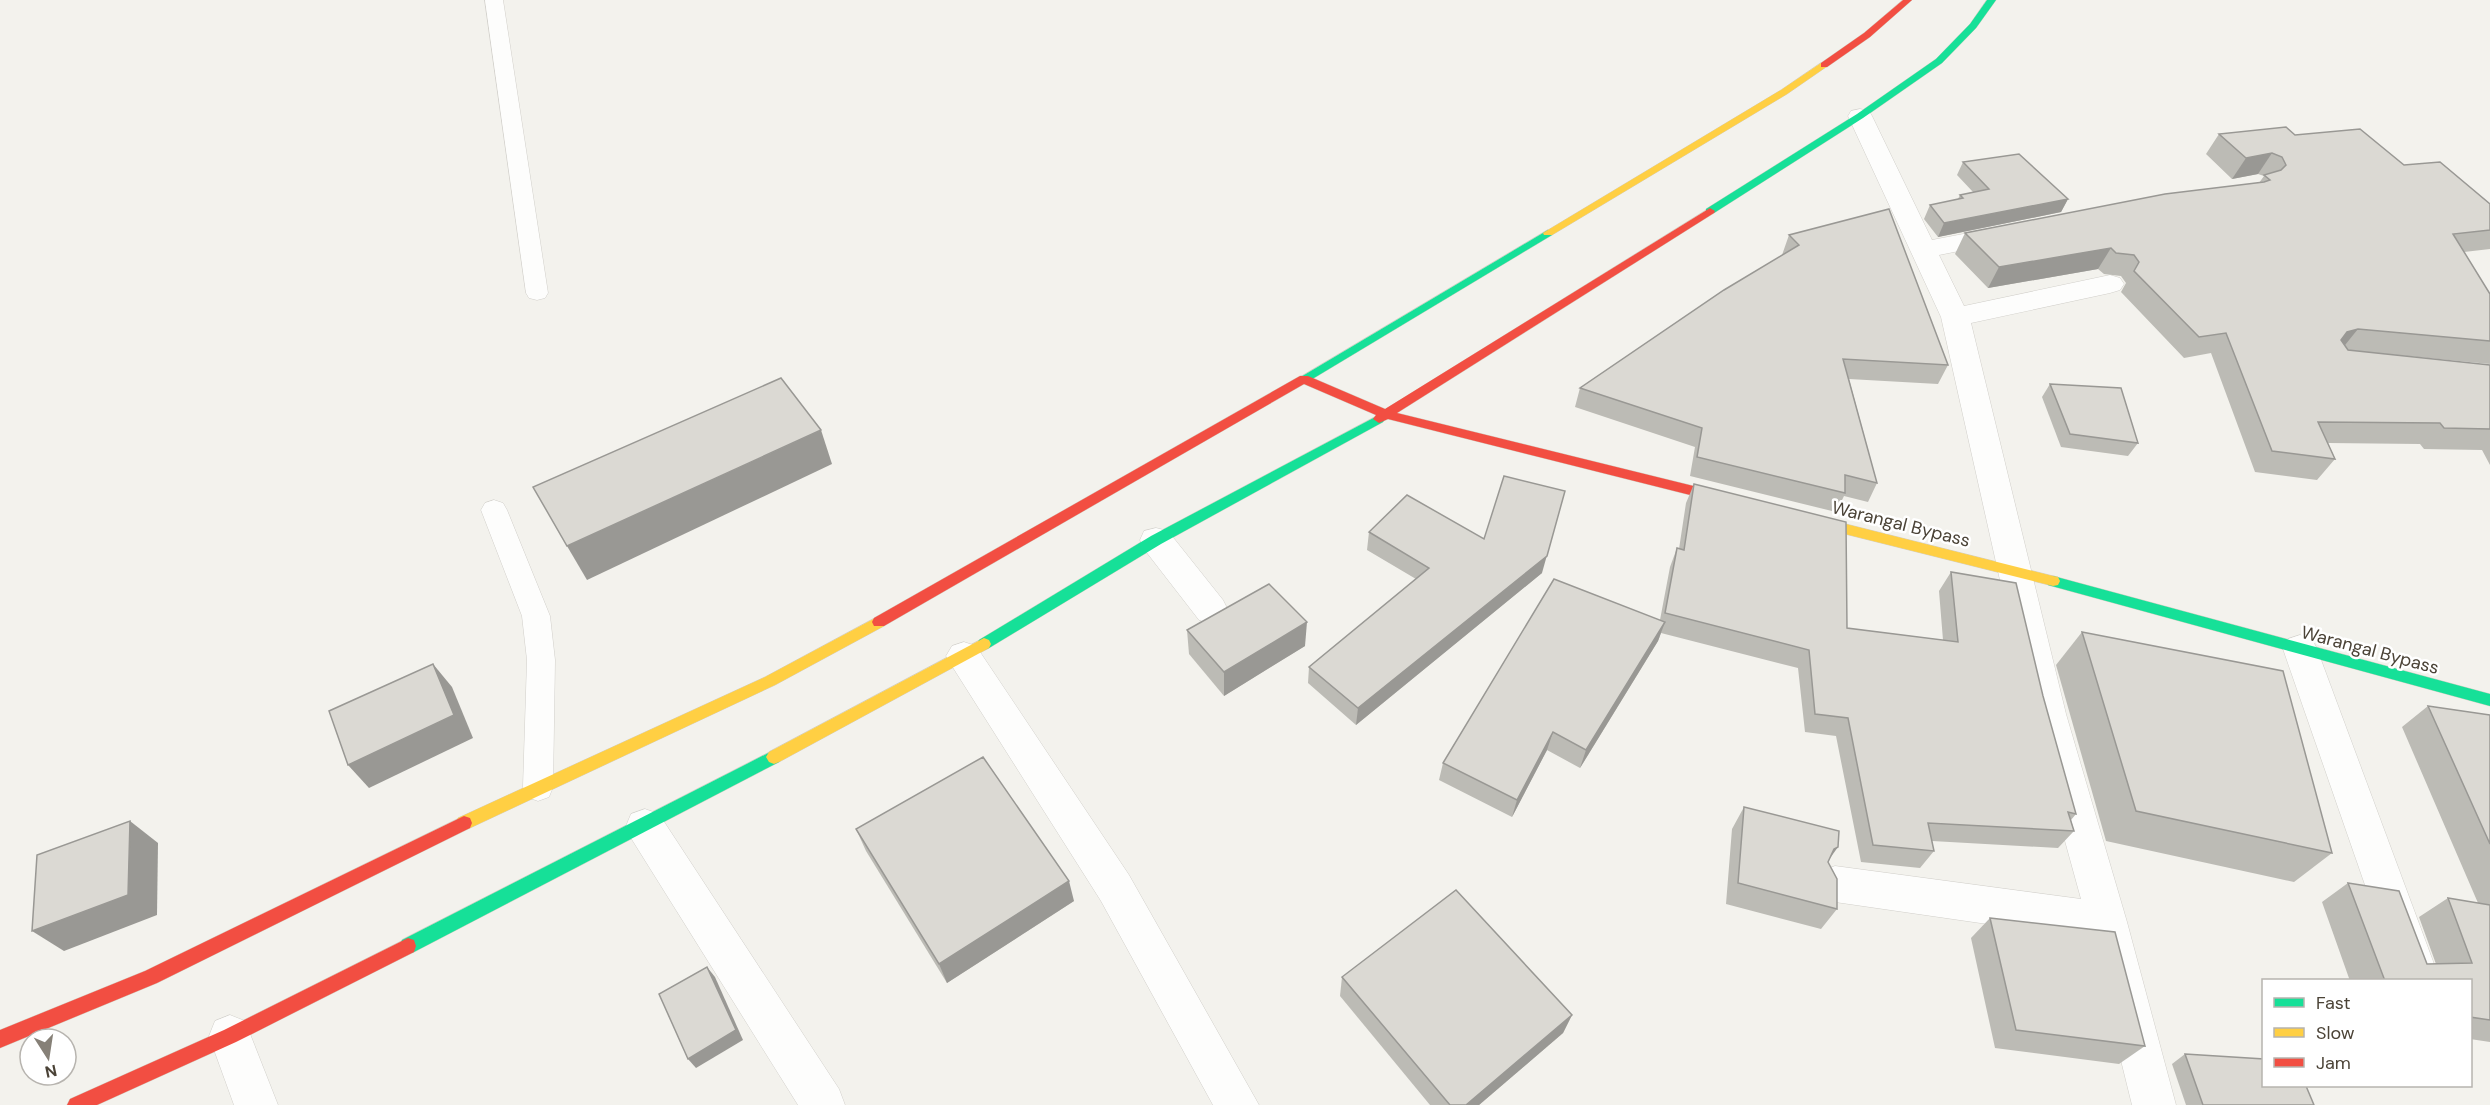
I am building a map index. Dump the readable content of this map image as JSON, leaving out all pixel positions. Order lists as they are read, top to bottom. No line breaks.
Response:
{"streets":{"main road":["Warangal Bypass"]},"legend":["Fast","Slow","Jam"],"north":"bottom"}
